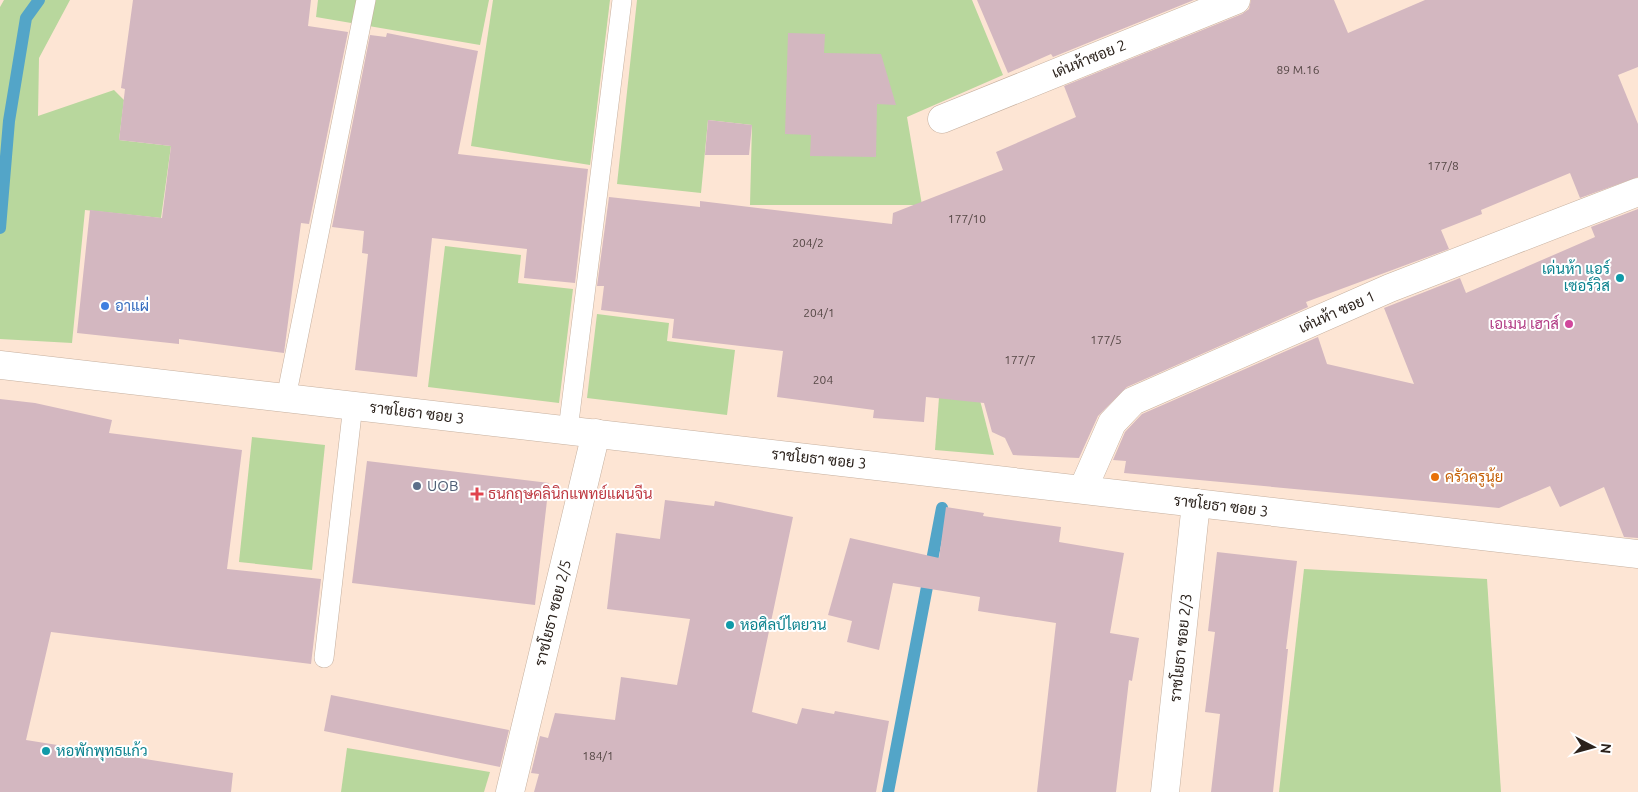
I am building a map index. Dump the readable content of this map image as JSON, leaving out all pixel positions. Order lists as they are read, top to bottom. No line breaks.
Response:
{"streets":{"street":["เด่นห้าซอย 2","เด่นห้า ซอย 1","ราชโยธา ซอย 3","ราชโยธา ซอย 2/5","ราชโยธา ซอย 2/3"]},"crossings":[["เด่นห้า ซอย 1","ราชโยธา ซอย 3"],["ราชโยธา ซอย 3","ราชโยธา ซอย 2/5"],["ราชโยธา ซอย 3","ราชโยธา ซอย 2/3"]],"places":{"other":["เด่นห้า แอร์ เซอร์วิส","อาแผ่","เอเมน เฮาส์","ครัวครูนุ้ย","UOB","หอศิลป์ไตยวน","หอพักพุทธแก้ว"],"health":["ธนกฤษคลินิกแพทย์แผนจีน"]},"house_numbers":["89 M.16","177/8","177/10","204/2","204/1","177/5","177/7","204","184/1"],"north":"right"}
